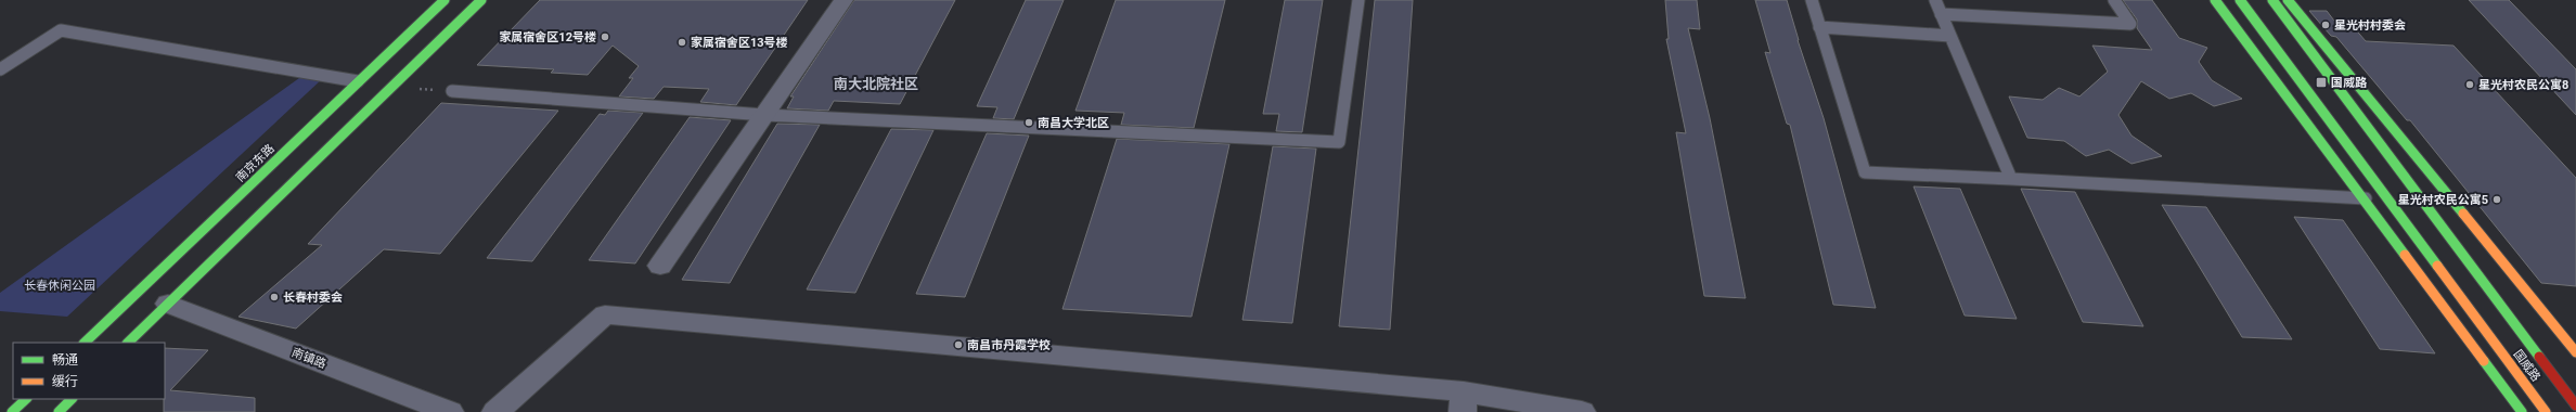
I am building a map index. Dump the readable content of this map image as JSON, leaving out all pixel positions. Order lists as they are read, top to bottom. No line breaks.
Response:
{"streets":{"main road":["南京东路","国威路"],"street":["南镇路"]},"districts":["南大北院社区"],"parks":["长春休闲公园"],"places":{"other":["星光村村委会","家属宿舍区12号楼","家属宿舍区13号楼","星光村农民公寓8","南昌大学北区","星光村农民公寓5","长春村委会","南昌市丹霞学校"],"transit":["国威路"]},"legend":["畅通","缓行"]}
